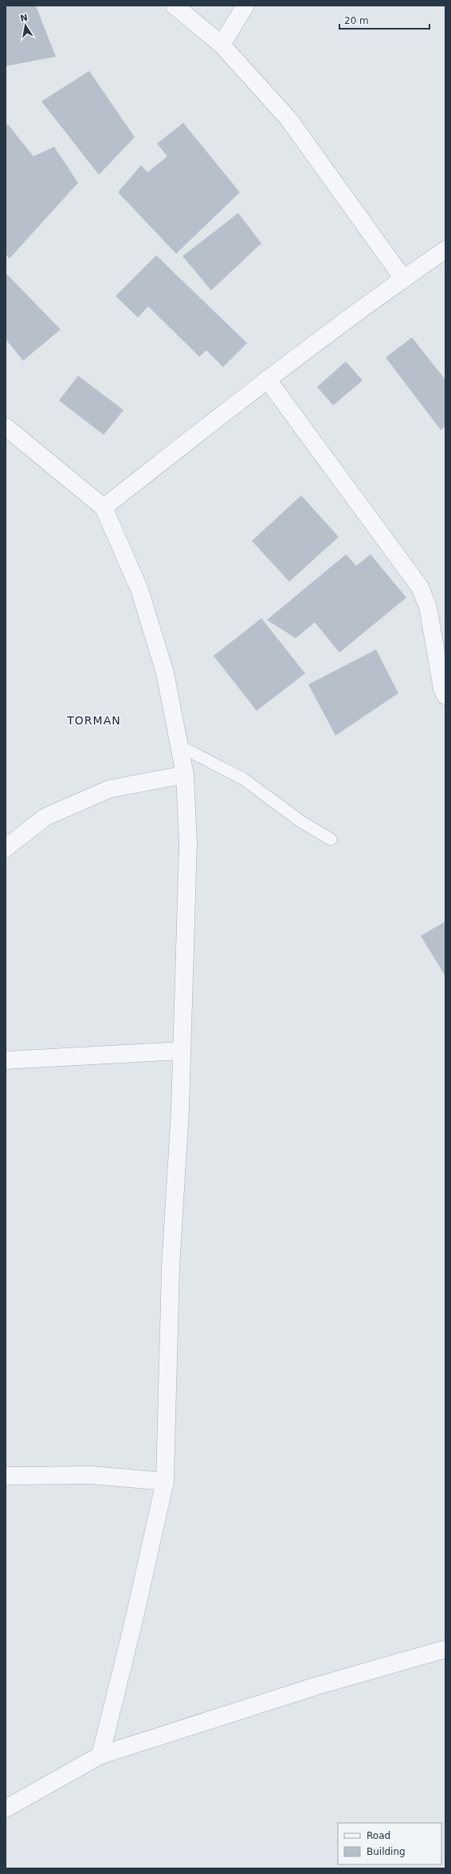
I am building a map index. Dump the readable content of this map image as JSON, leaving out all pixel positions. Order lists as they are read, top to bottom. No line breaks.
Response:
{"districts":["TORMAN"],"legend":["Road","Building"],"scale_bar":"20 m","north":"top"}
